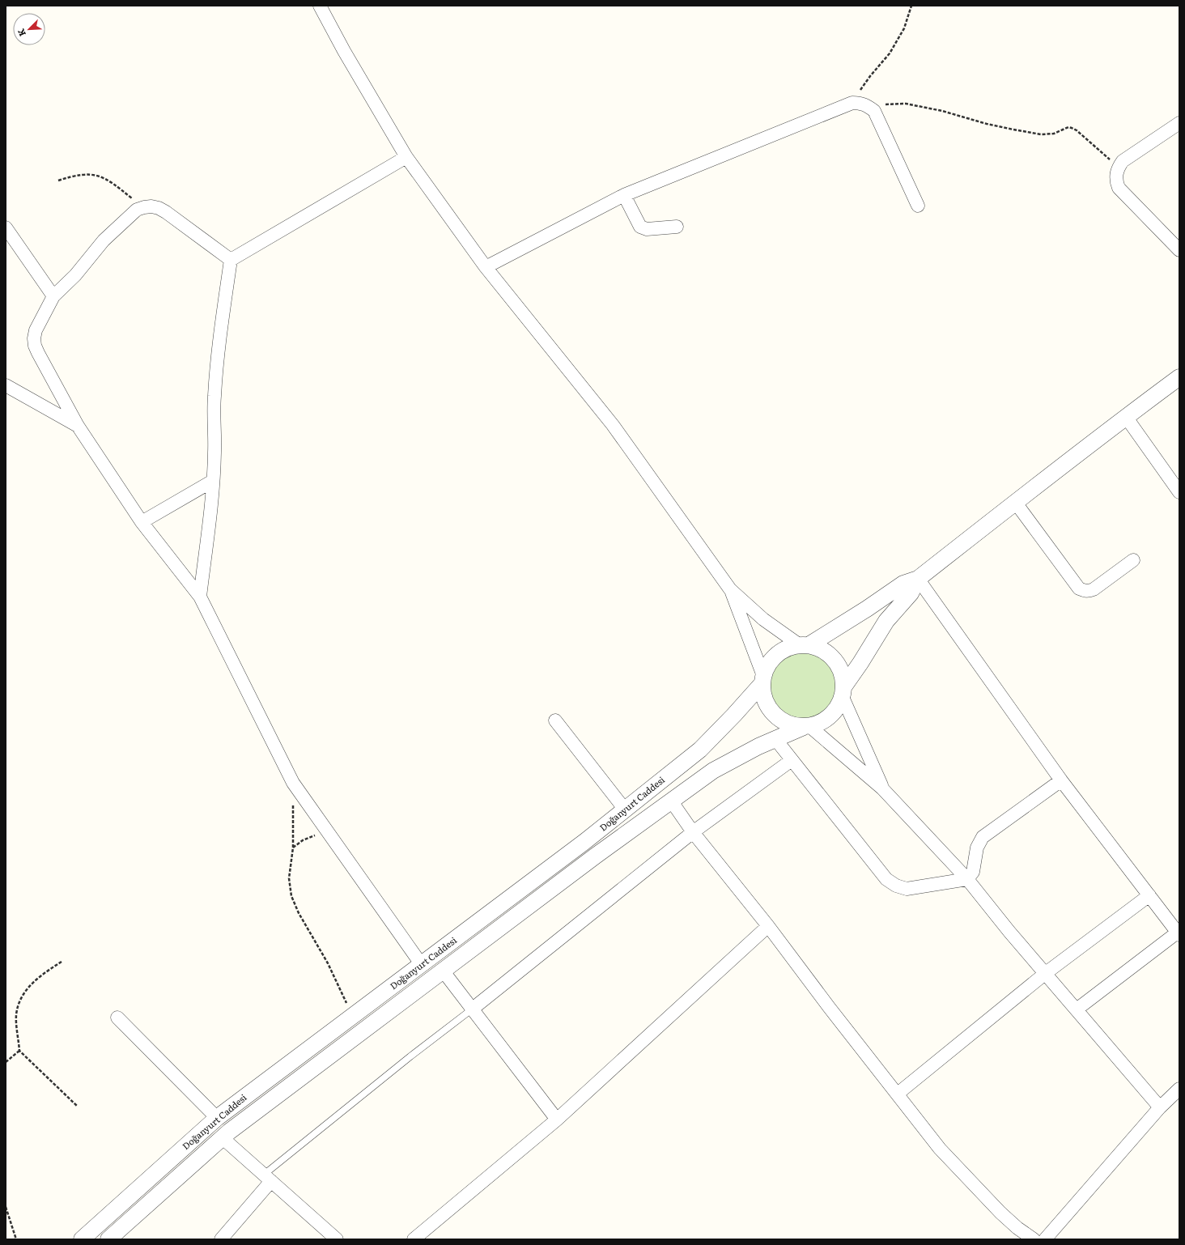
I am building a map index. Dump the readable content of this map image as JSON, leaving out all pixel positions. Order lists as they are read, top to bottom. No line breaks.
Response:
{"streets":{"street":["Doğanyurt Caddesi"]},"north":"bottom left"}
